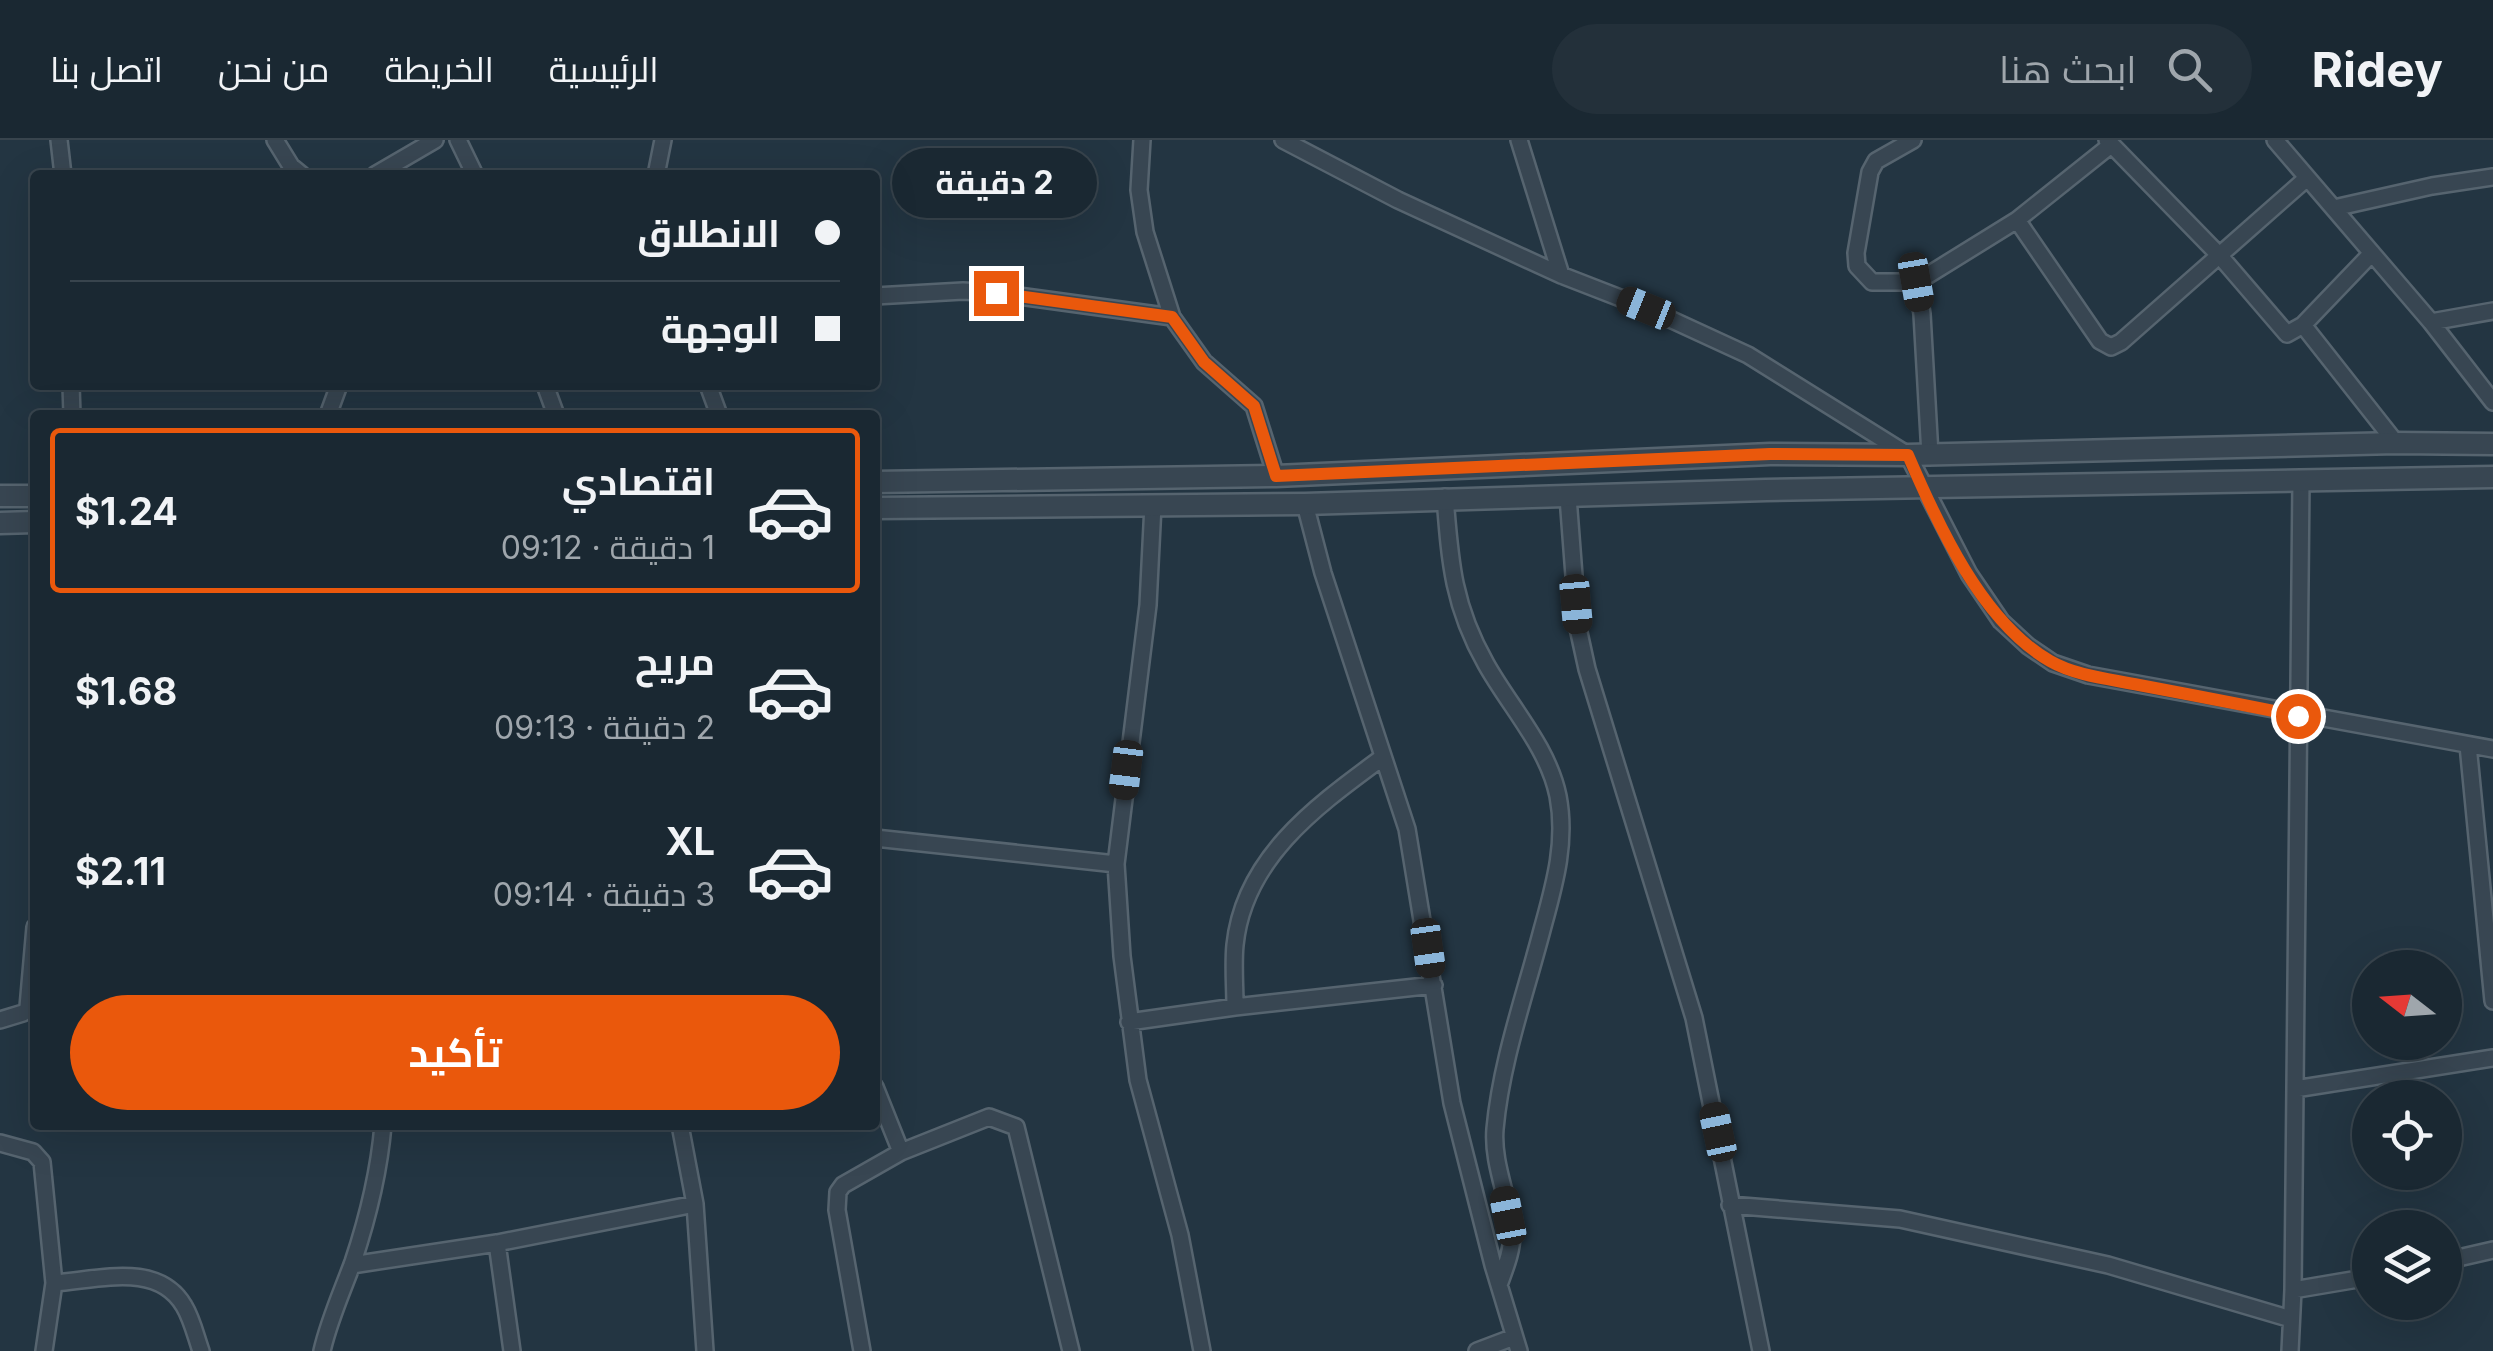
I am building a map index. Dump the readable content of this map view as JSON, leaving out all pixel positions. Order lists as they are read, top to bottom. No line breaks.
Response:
{"north":"left","page":{"header":"Ridey","search":"ابحث هنا","nav":["الرئيسية","الخريطة","من نحن","اتصل بنا"],"bubble":"2 دقيقة","banner":["الانطلاق","الوجهة"],"list":[{"name":"اقتصادي","note":"1 دقيقة · 09:12","value":"$1.24"},{"name":"مريح","note":"2 دقيقة · 09:13","value":"$1.68"},{"name":"XL","note":"3 دقيقة · 09:14","value":"$2.11"}],"buttons":"تأكيد"}}
